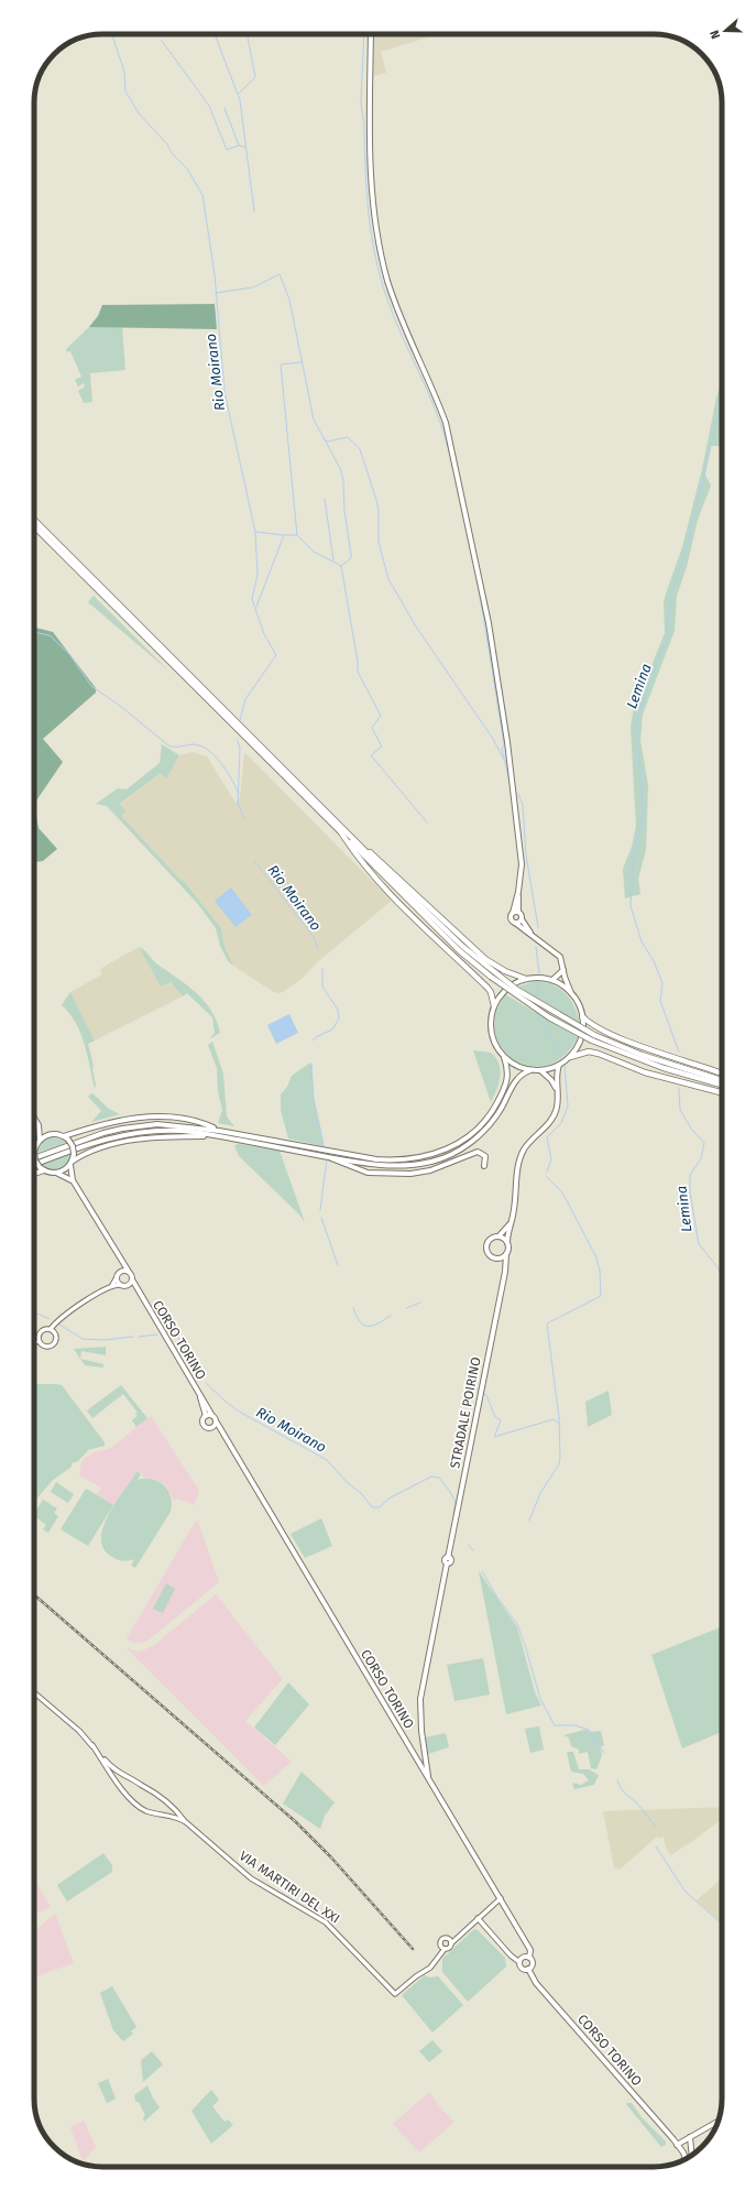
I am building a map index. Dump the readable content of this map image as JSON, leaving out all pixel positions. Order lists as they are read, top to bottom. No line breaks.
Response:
{"streets":{"main road":["CORSO TORINO","STRADALE POIRINO"],"street":["VIA MARTIRI DEL XXI"]},"crossings":[["CORSO TORINO","STRADALE POIRINO"]],"water":["Rio Moirano","Lemina"],"north":"left"}
